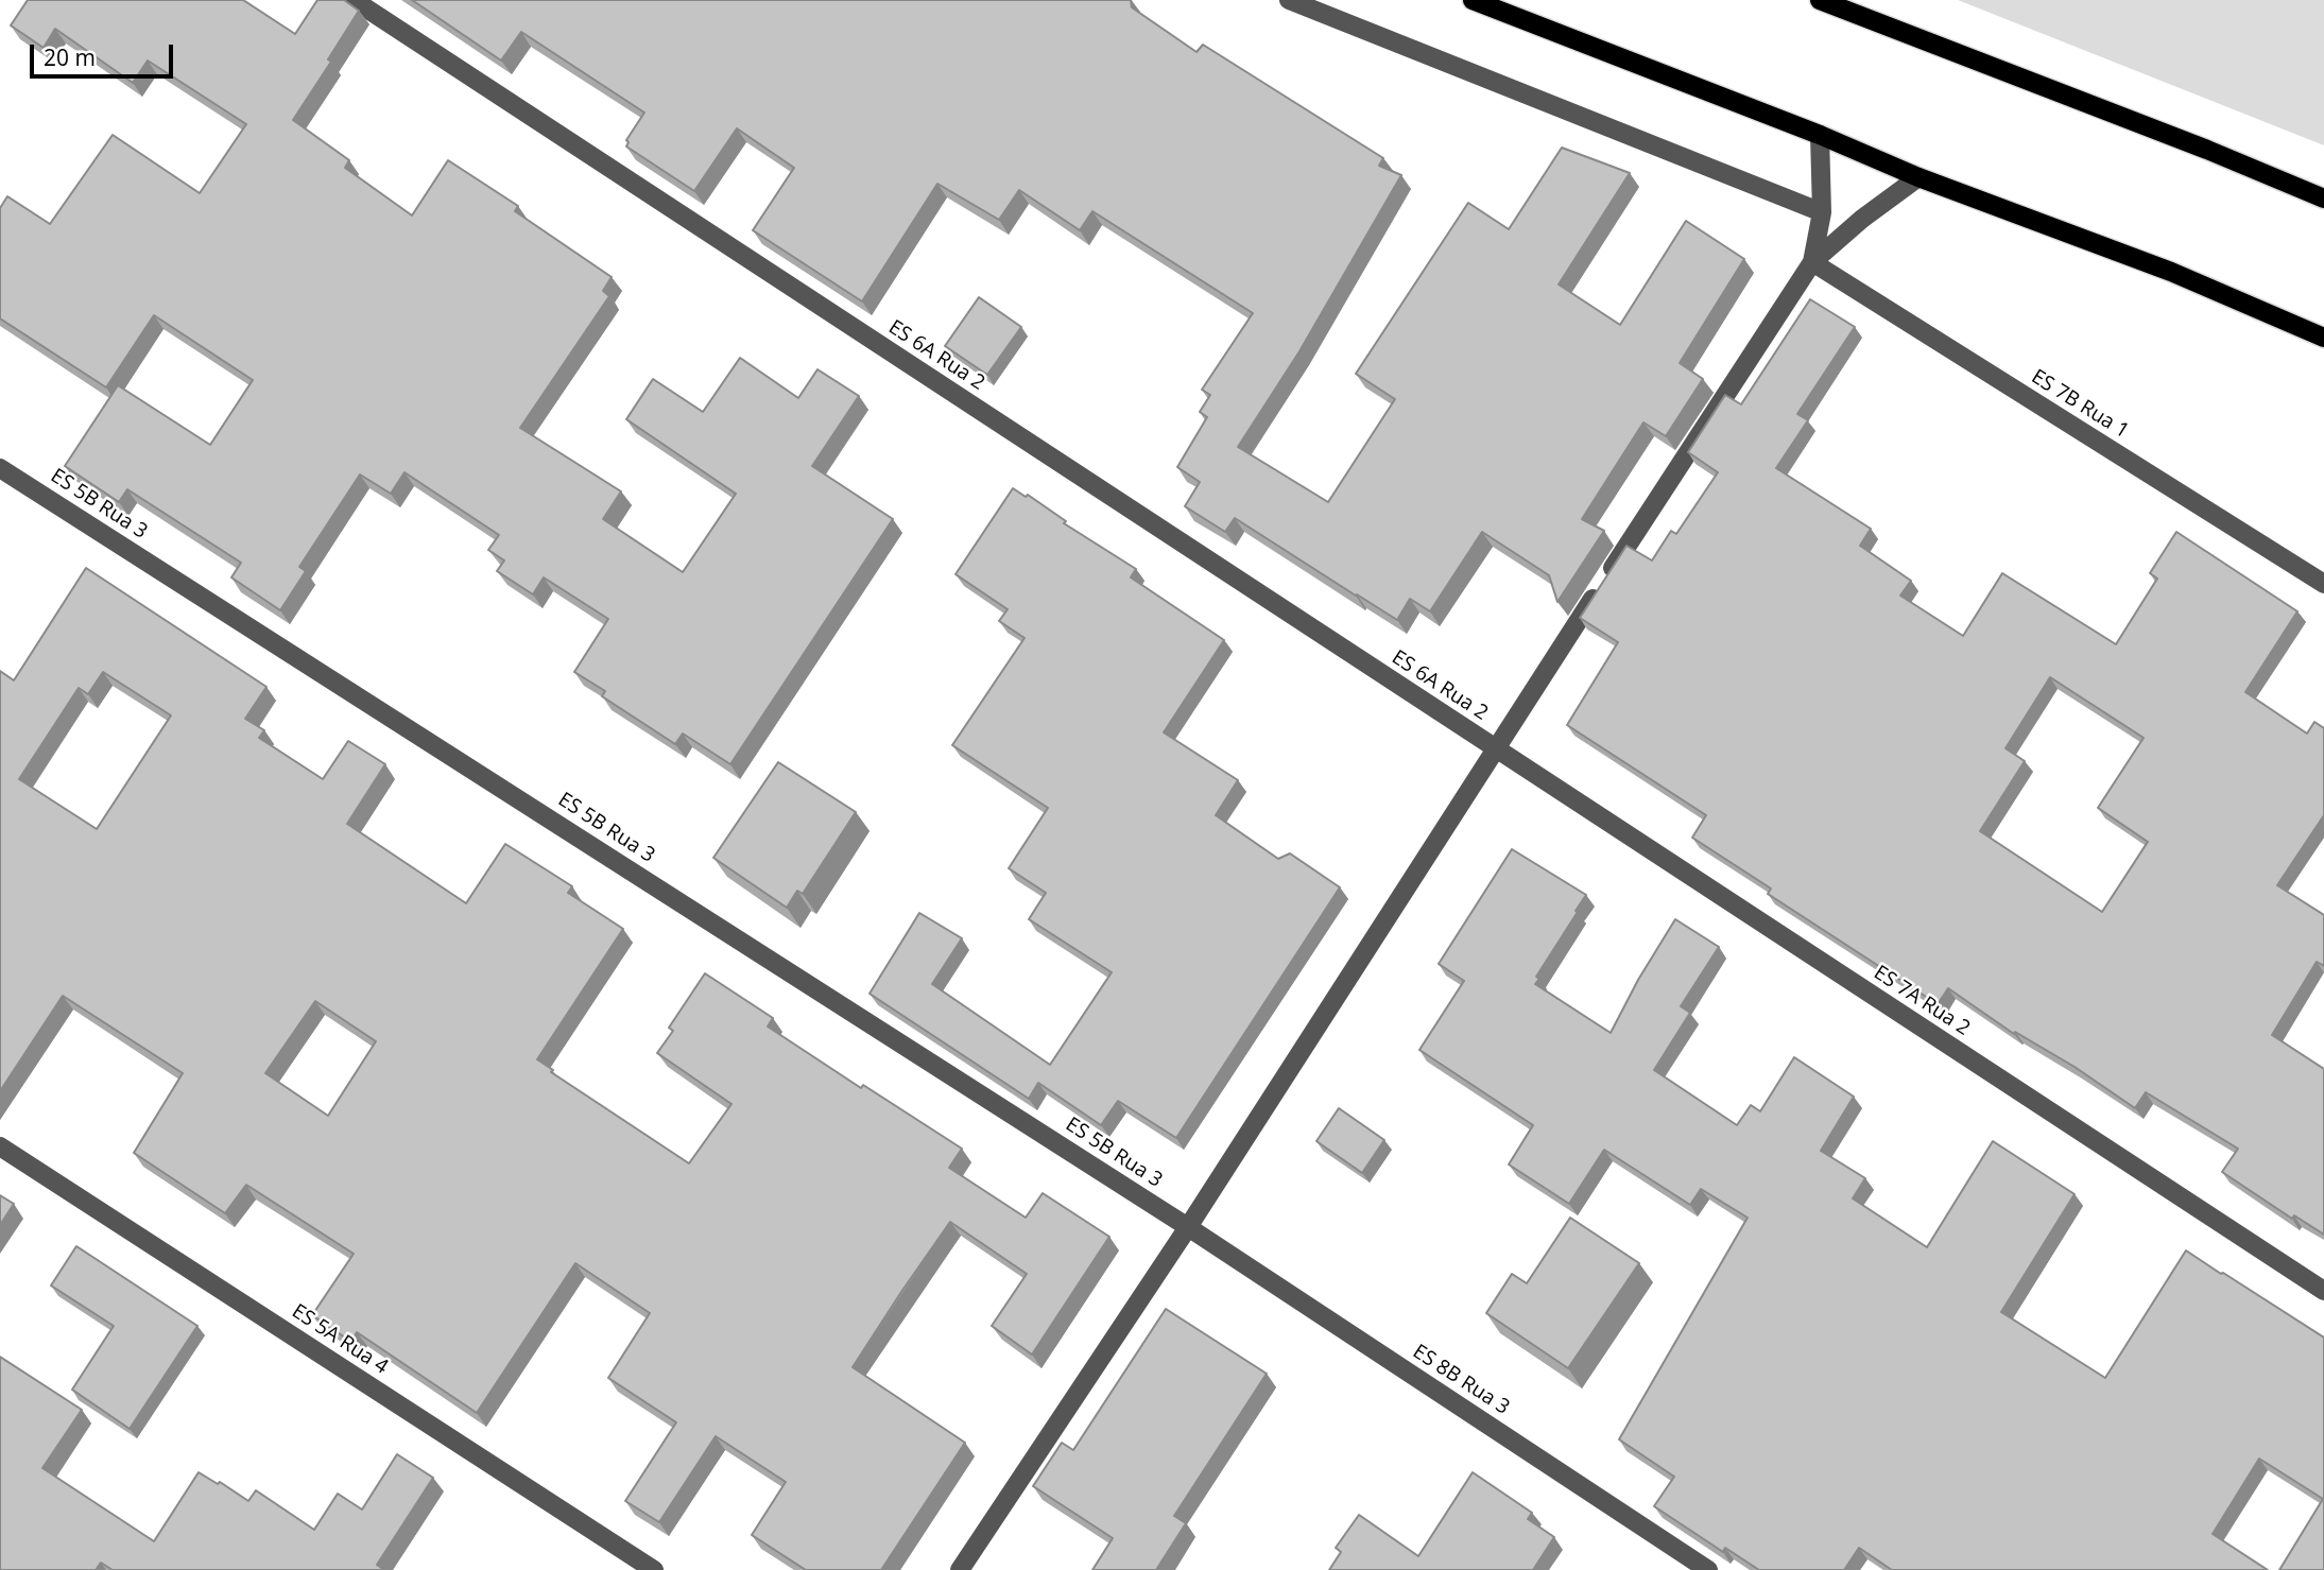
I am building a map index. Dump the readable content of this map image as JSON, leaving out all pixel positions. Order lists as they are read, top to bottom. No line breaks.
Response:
{"streets":{"street":["ES 6A Rua 2","ES 7B Rua 1","ES 5B Rua 3","ES 7A Rua 2","ES 5A Rua 4","ES 8B Rua 3"]},"crossings":[["ES 6A Rua 2","ES 7A Rua 2"],["ES 5B Rua 3","ES 8B Rua 3"]],"scale_bar":"20 m"}
